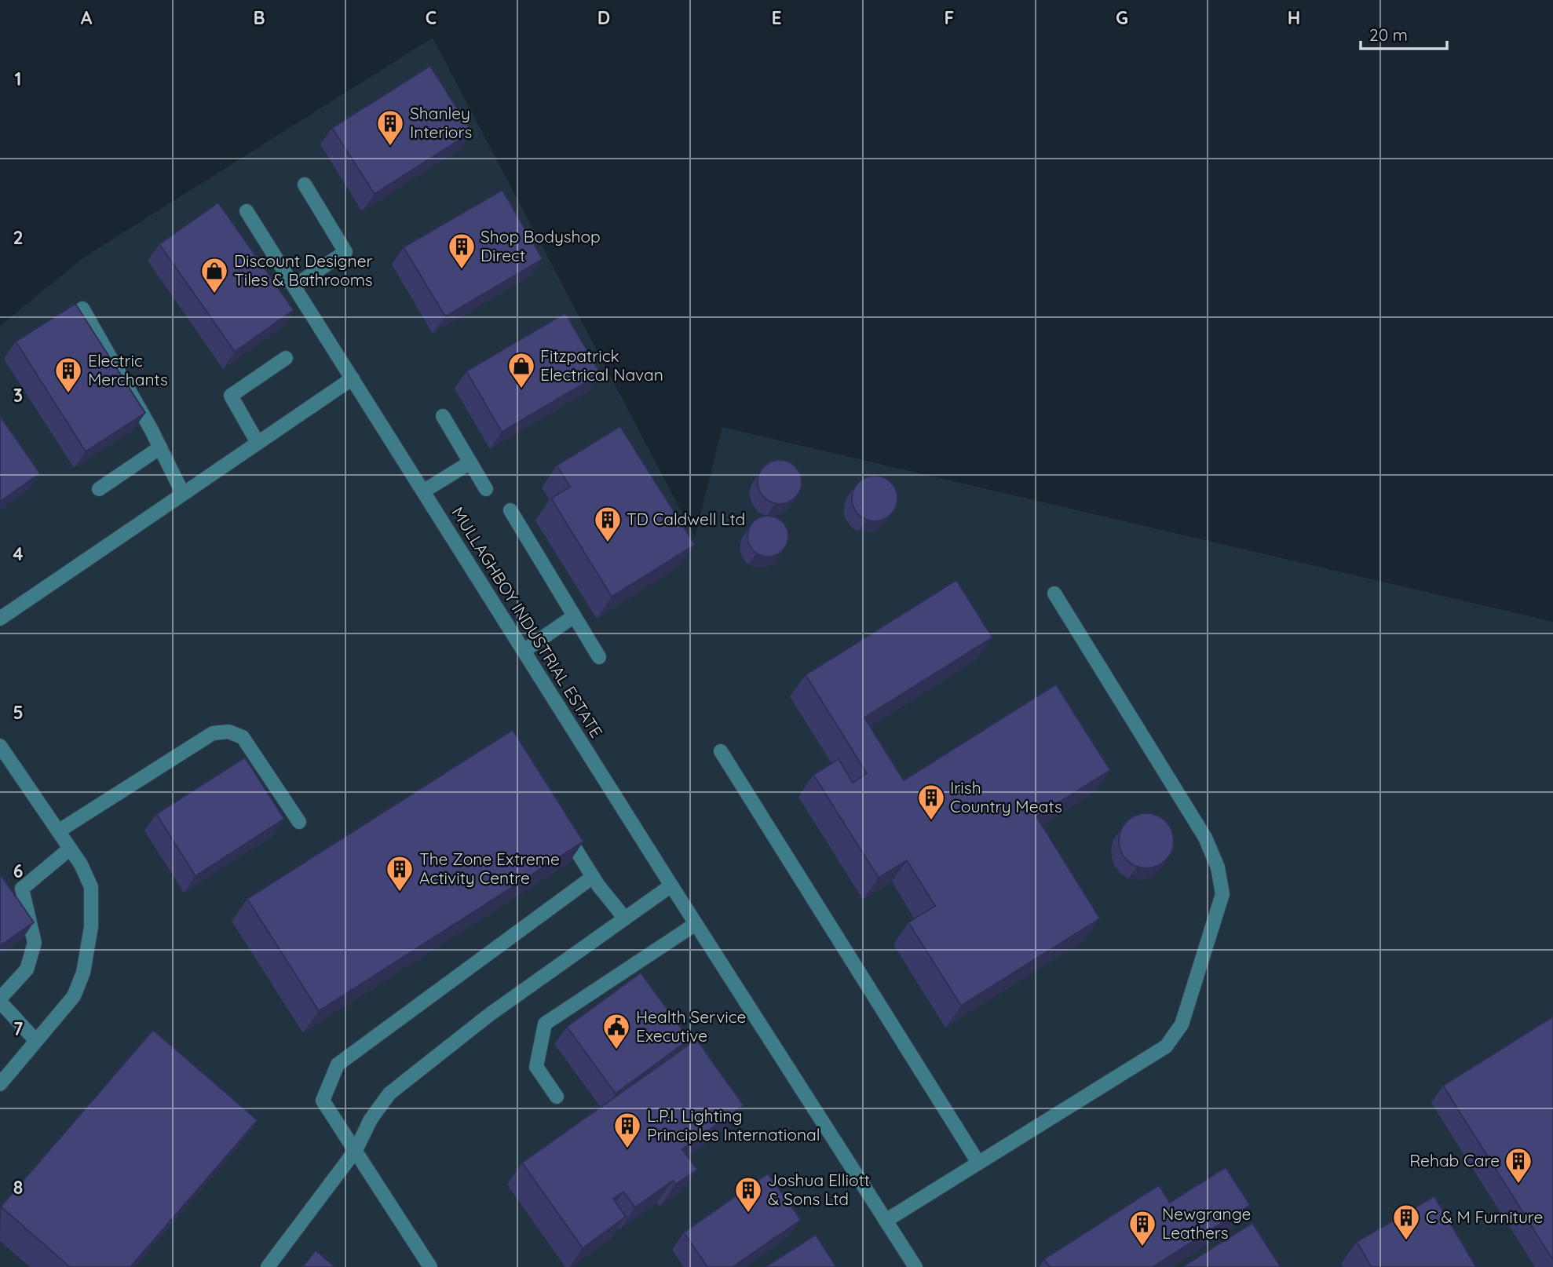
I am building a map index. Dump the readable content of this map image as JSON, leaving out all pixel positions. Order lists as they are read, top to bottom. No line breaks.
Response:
{"streets":{"street":["MULLAGHBOY INDUSTRIAL ESTATE"]},"places":{"building":["Shanley Interiors","Shop Bodyshop Direct","Electric Merchants","TD Caldwell Ltd","Irish Country Meats","The Zone Extreme Activity Centre","L.P.I. Lighting Principles International","Rehab Care","Joshua Elliott & Sons Ltd","C & M Furniture","Newgrange Leathers"],"shop":["Discount Designer Tiles & Bathrooms","Fitzpatrick Electrical Navan"],"public building":["Health Service Executive"]},"scale_bar":"20 m","grid":{"columns":["A","B","C","D","E","F","G","H"],"rows":["1","2","3","4","5","6","7","8"]}}
